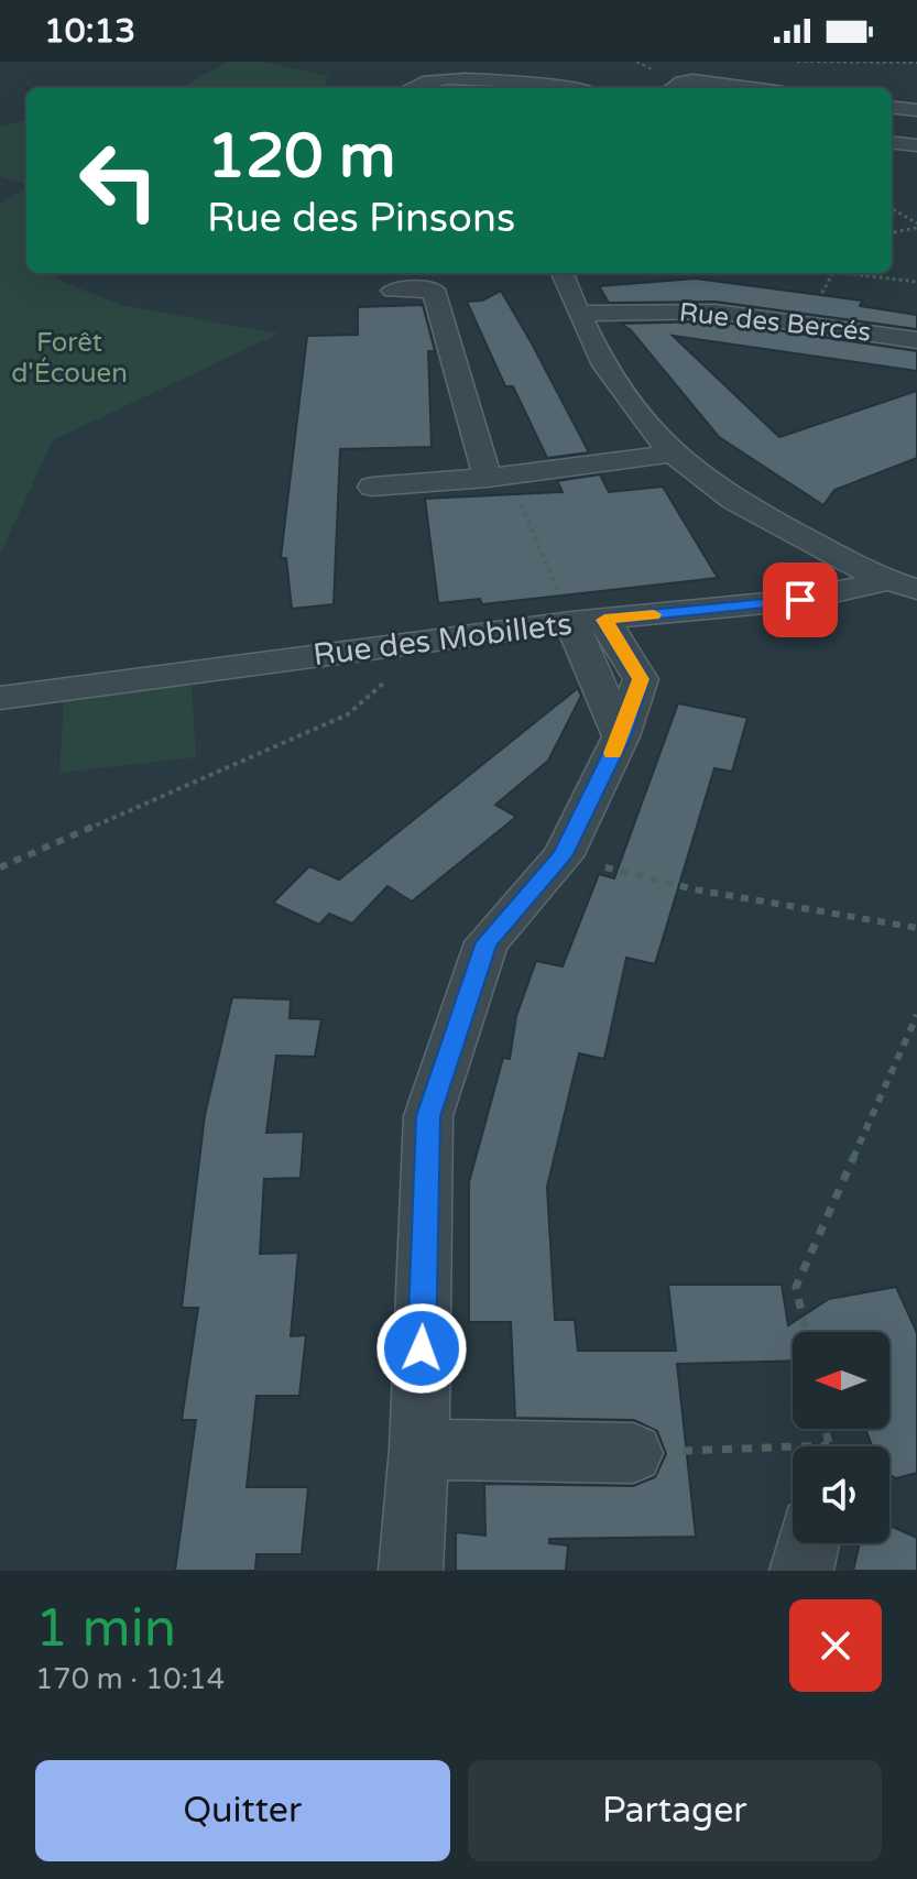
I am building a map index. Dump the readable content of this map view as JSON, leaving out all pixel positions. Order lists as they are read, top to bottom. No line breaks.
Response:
{"streets":{"street":["Rue des Bercés","Rue des Mobillets"]},"parks":["Forêt d'Écouen"],"north":"left","page":{"status":"10:13","turn":["120 m","Rue des Pinsons"],"heading":["1 min","170 m · 10:14"],"buttons":["Quitter","Partager"]}}
